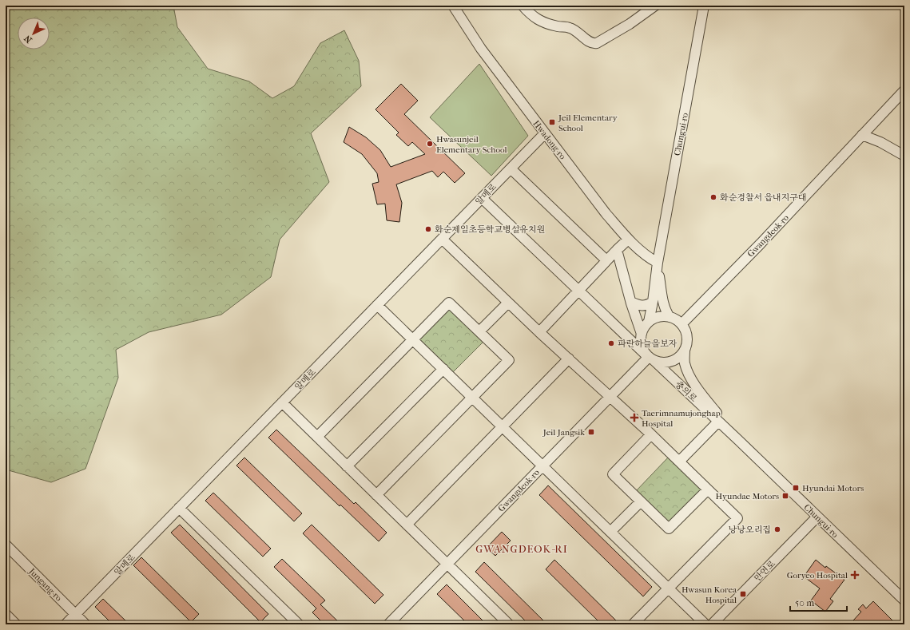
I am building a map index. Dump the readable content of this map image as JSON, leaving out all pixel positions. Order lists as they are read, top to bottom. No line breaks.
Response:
{"streets":{"street":["Chungui-ro","Hwadong-ro","알메로","Gwangdeok-ro","충의로","만연로","Jungang-ro"]},"crossings":[["Chungui-ro","Hwadong-ro"],["Chungui-ro","충의로"],["Chungui-ro","만연로"],["Hwadong-ro","알메로"],["알메로","충의로"],["알메로","Jungang-ro"],["Gwangdeok-ro","충의로"]],"districts":["GWANGDEOK-RI"],"places":{"transit":["Jeil Elementary School","Jeil Jangsik","Hyundai Motors","Hyundae Motors","Hwasun Korea Hospital"],"other":["Hwasunjeil Elementary School","화순경찰서 읍내지구대","화순제일초등학교병설유치원","파란하늘을보자","낭낭오리집"],"health":["Taerimnamujonghap Hospital","Goryeo Hospital"]},"scale_bar":"50 m","north":"bottom left"}
